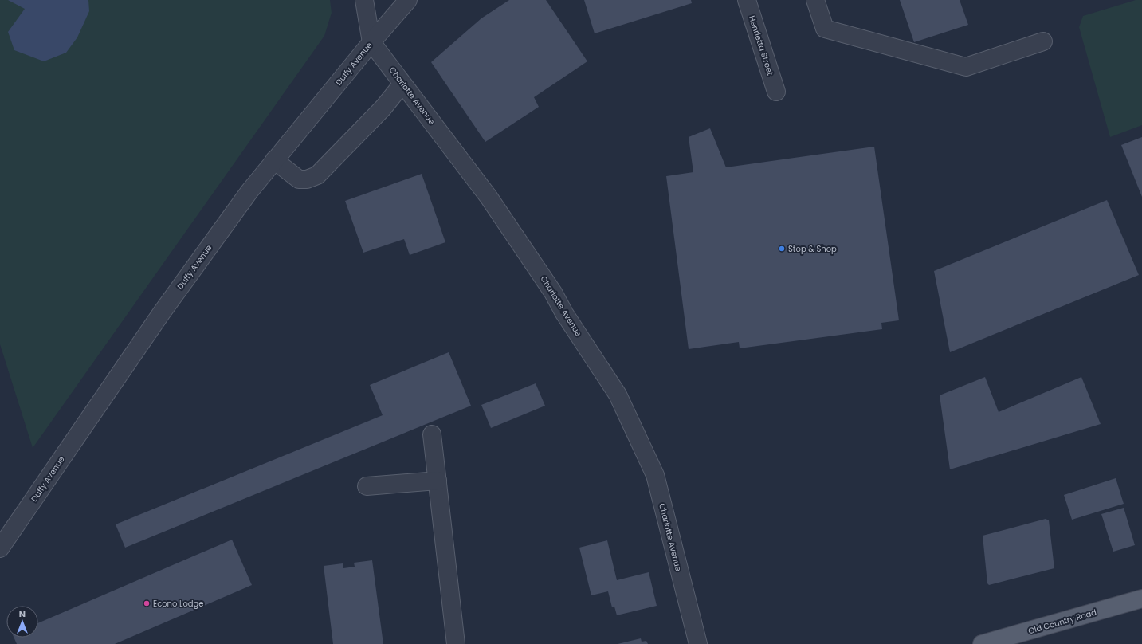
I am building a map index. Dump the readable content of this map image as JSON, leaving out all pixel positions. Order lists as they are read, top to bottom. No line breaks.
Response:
{"streets":{"main road":["Old Country Road"],"street":["Henrietta Street","Duffy Avenue","Charlotte Avenue"]},"crossings":[["Duffy Avenue","Charlotte Avenue"]],"places":["Stop & Shop","Econo Lodge"],"north":"top"}
